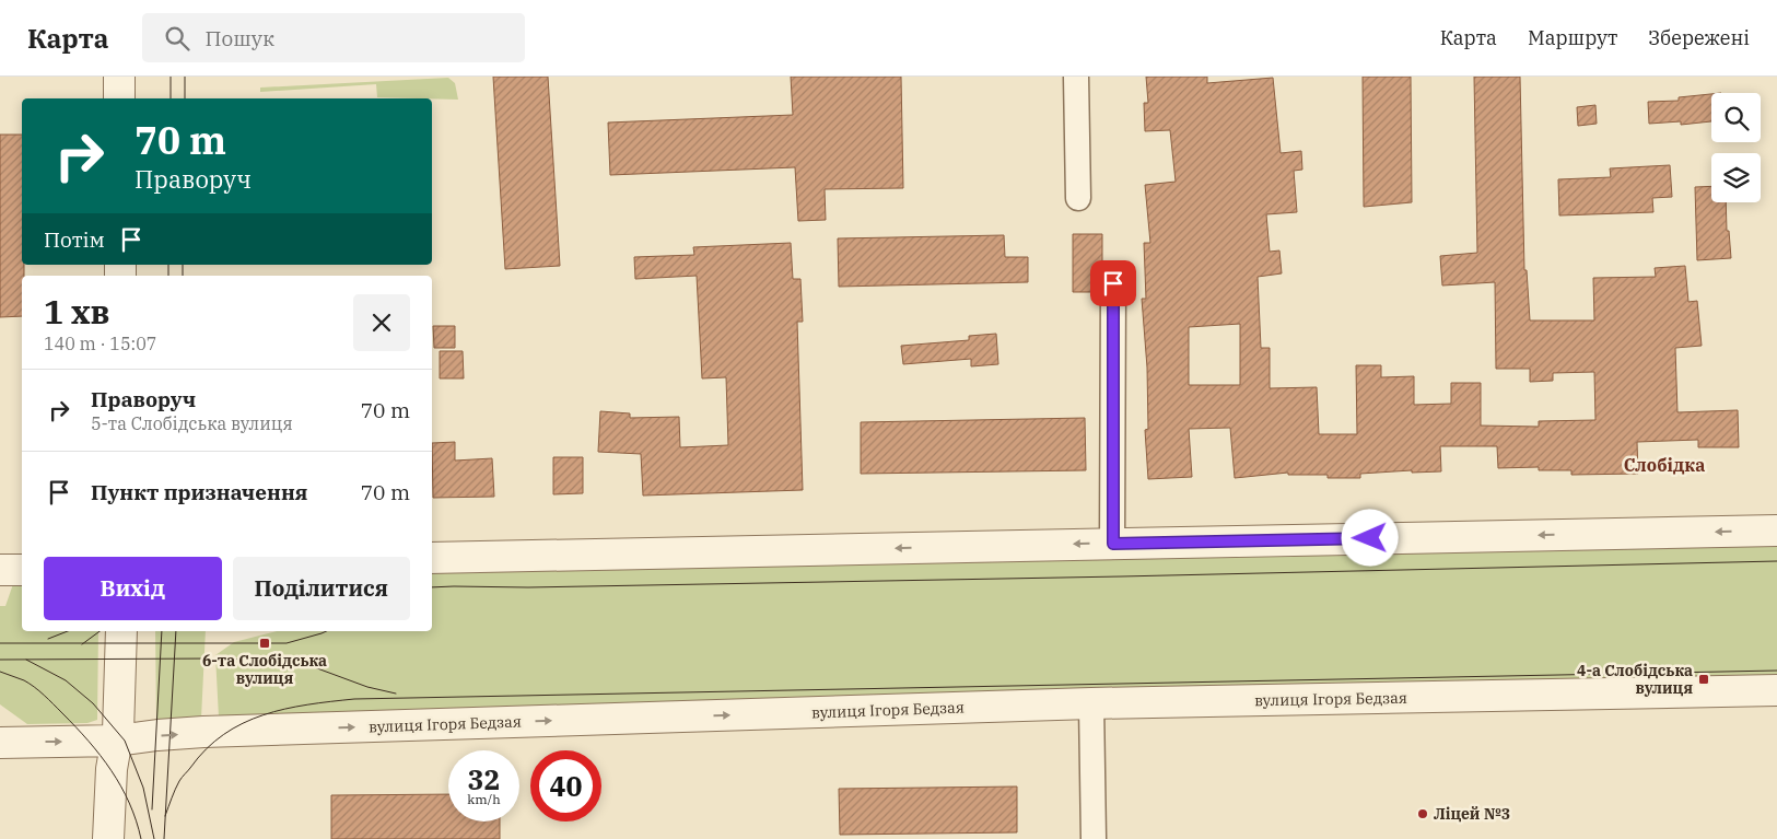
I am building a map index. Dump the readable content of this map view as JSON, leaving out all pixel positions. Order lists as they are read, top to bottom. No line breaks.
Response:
{"streets":{"street":["вулиця Ігоря Бедзая"]},"districts":["Слобідка"],"places":{"transit":["6-та Слобідська вулиця","4-а Слобідська вулиця"],"other":["Ліцей №3"]},"page":{"header":"Карта","search":"Пошук","nav":["Карта","Маршрут","Збережені"],"turn":["70 m","Праворуч"],"then":"Потім","heading":["1 хв","140 m · 15:07"],"list":[{"name":"Праворуч","note":"5-та Слобідська вулиця","value":"70 m"},{"name":"Пункт призначення","value":"70 m"}],"buttons":["Вихід","Поділитися"],"speed":"32 km/h","limit":"40"}}
